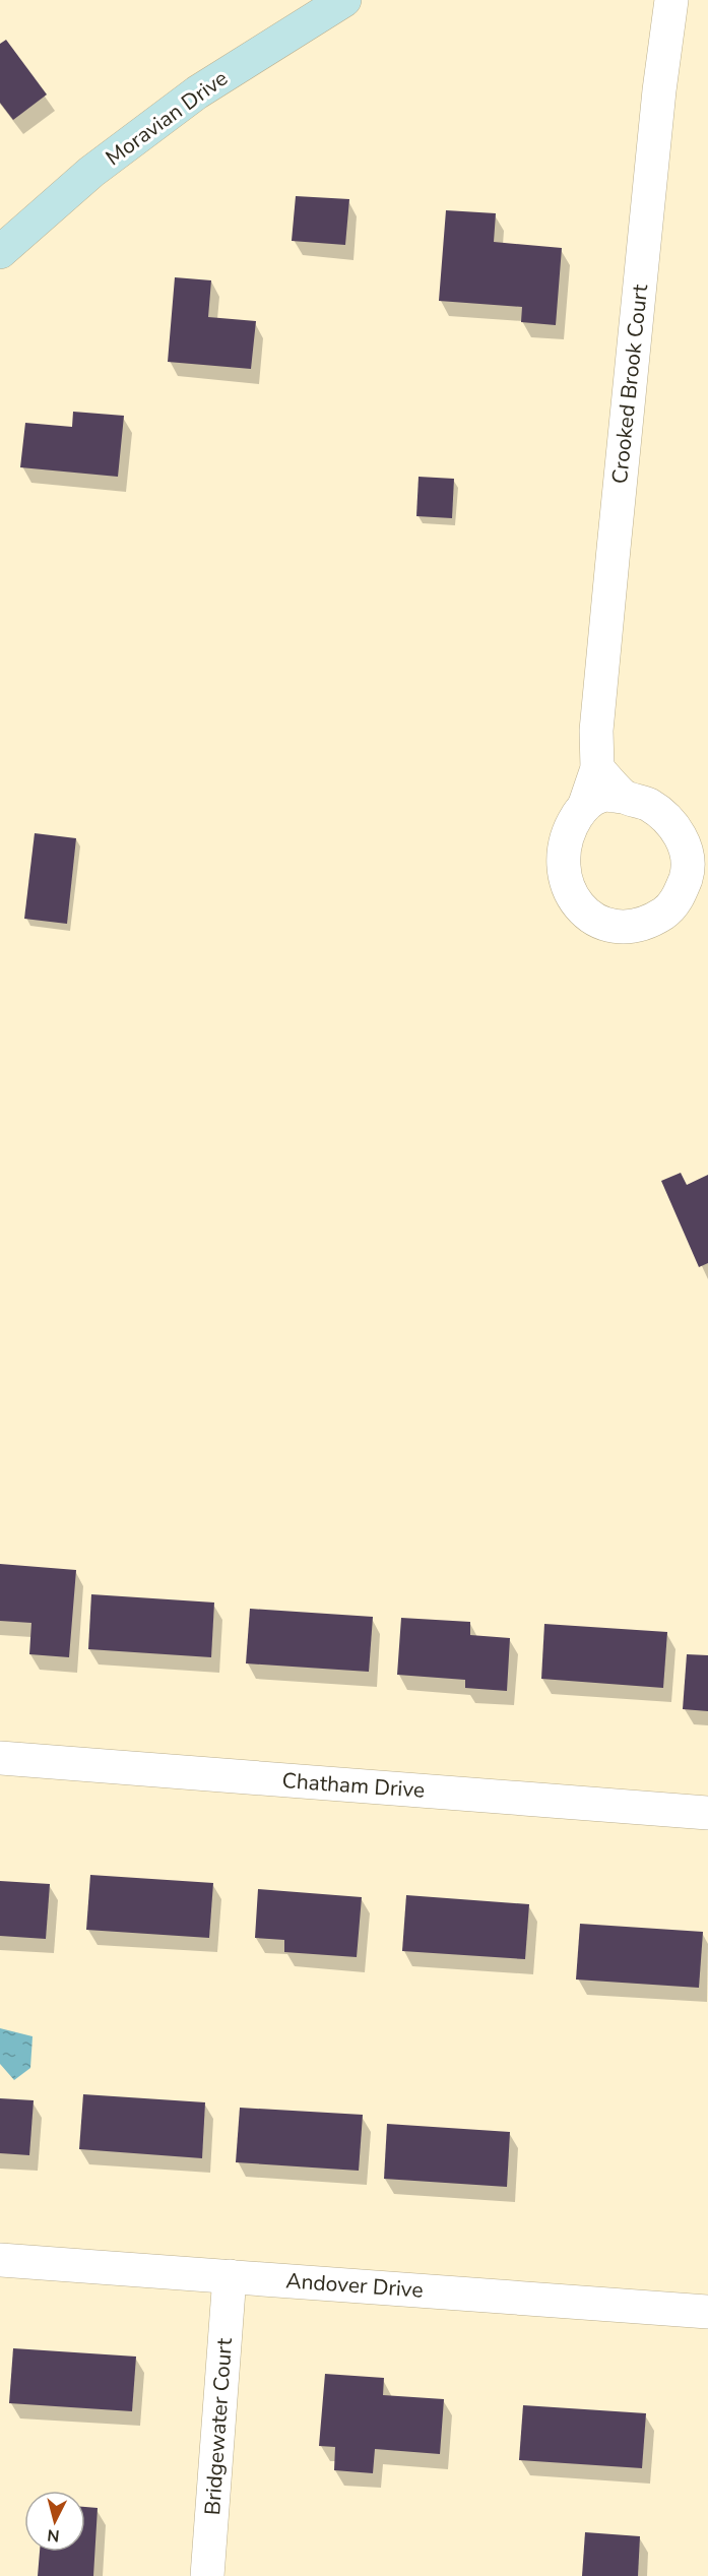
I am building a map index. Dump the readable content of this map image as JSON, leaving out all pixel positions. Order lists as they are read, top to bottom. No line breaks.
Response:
{"streets":{"street":["Moravian Drive","Crooked Brook Court","Chatham Drive","Andover Drive","Bridgewater Court"]},"crossings":[["Andover Drive","Bridgewater Court"]],"north":"bottom"}
